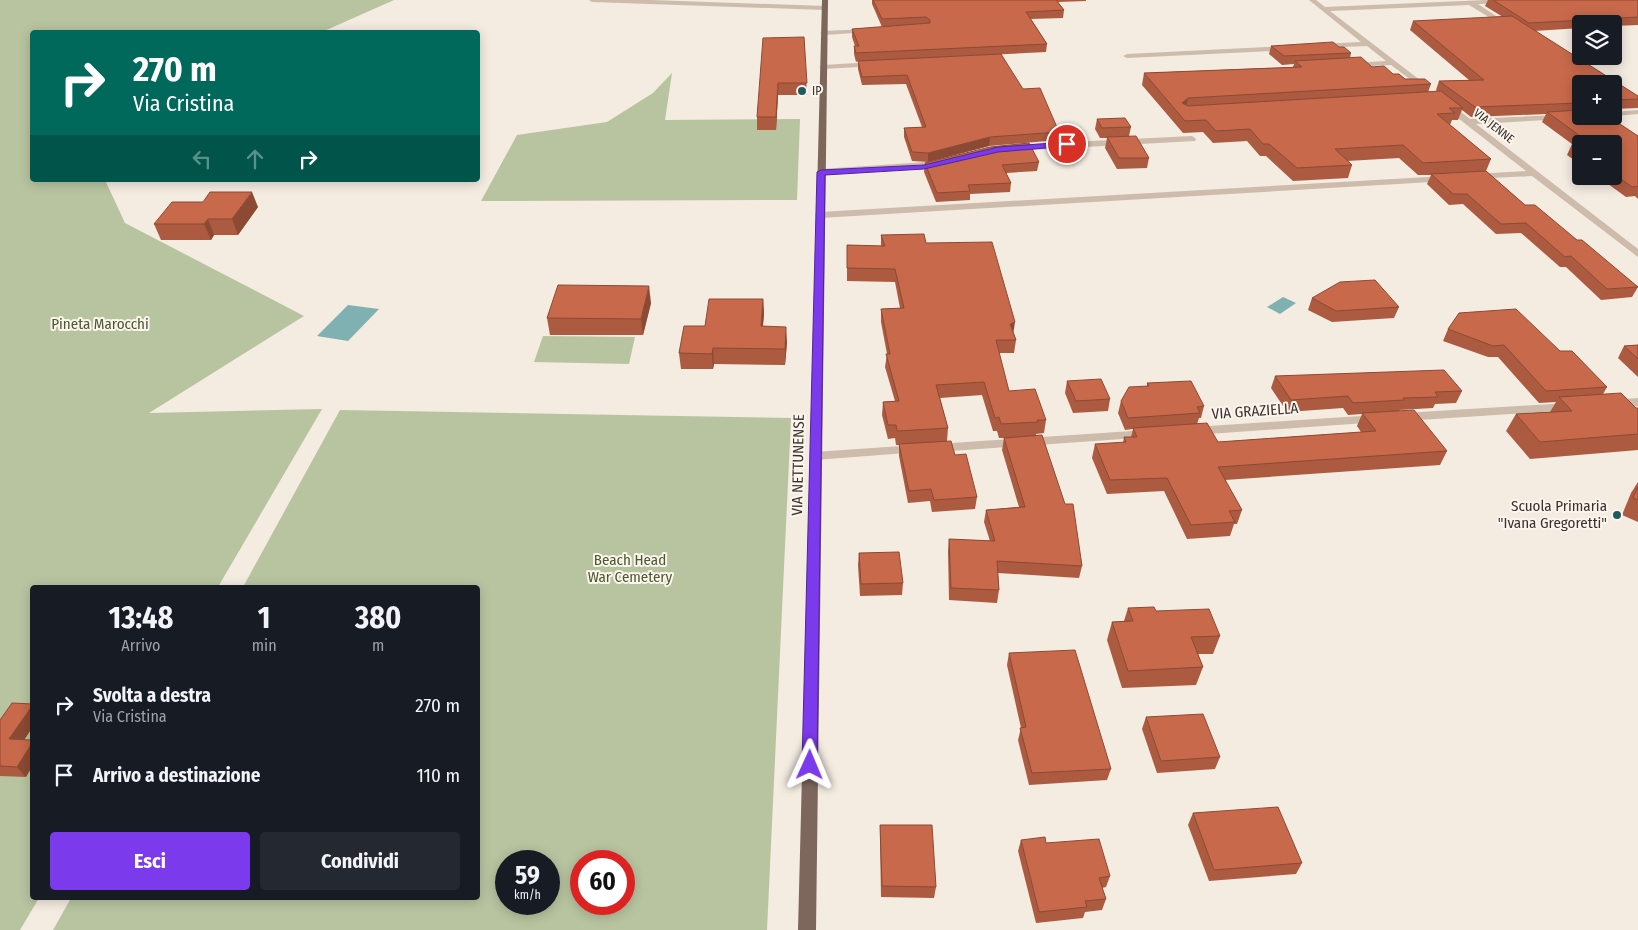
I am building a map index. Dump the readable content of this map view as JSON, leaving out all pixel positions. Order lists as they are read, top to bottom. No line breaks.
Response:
{"streets":{"main road":["VIA NETTUNENSE"],"street":["VIA JENNE","VIA GRAZIELLA"]},"parks":["Pineta Marocchi","Beach Head War Cemetery"],"places":["IP","Scuola Primaria \"Ivana Gregoretti\""],"page":{"map_buttons":["+","−"],"turn":["270 m","Via Cristina"],"eta":["13:48","Arrivo","1","min","380","m"],"list":[{"name":"Svolta a destra","note":"Via Cristina","value":"270 m"},{"name":"Arrivo a destinazione","value":"110 m"}],"buttons":["Esci","Condividi"],"speed":"59 km/h","limit":"60"}}
